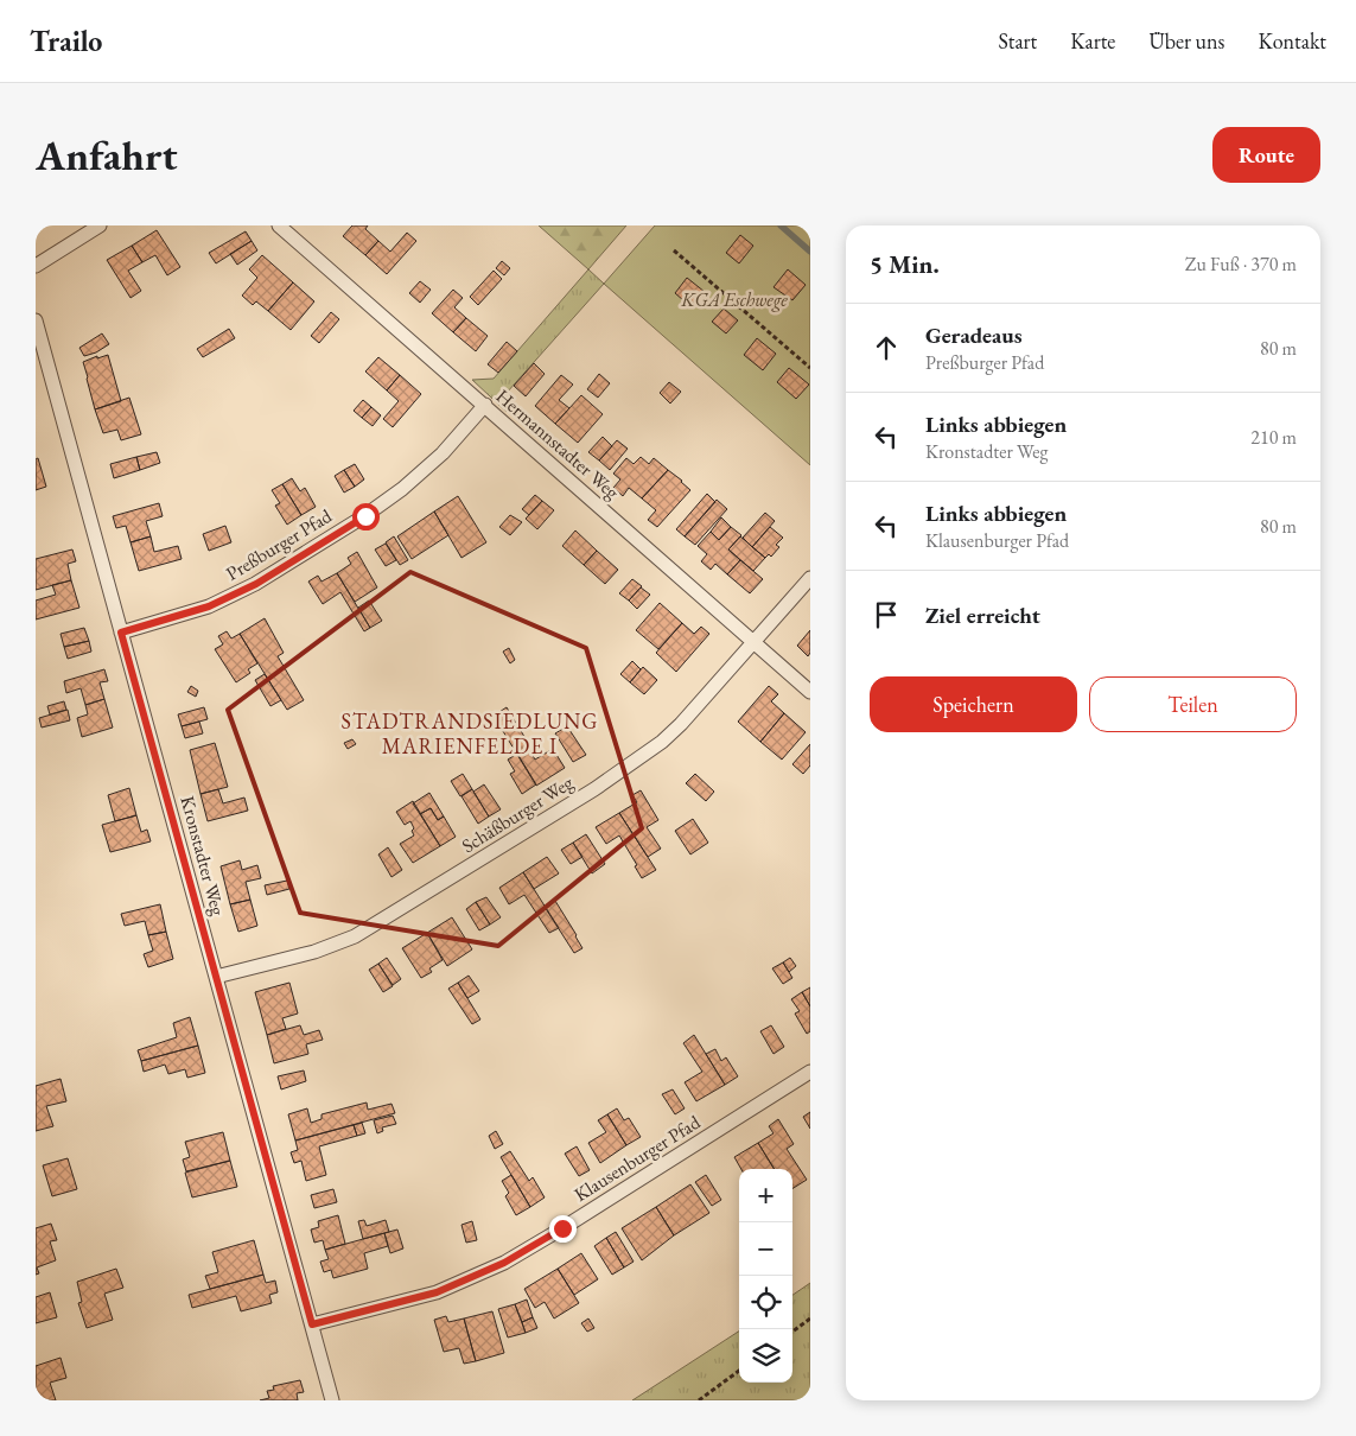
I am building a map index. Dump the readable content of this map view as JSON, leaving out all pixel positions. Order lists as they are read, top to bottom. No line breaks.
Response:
{"streets":{"lane":["Hermannstadter Weg","Preßburger Pfad","Schäßburger Weg","Kronstadter Weg","Klausenburger Pfad"]},"crossings":[["Hermannstadter Weg","Preßburger Pfad"],["Hermannstadter Weg","Schäßburger Weg"],["Preßburger Pfad","Kronstadter Weg"],["Schäßburger Weg","Kronstadter Weg"],["Kronstadter Weg","Klausenburger Pfad"]],"districts":["STADTRANDSIEDLUNG MARIENFELDE I"],"parks":["KGA Eschwege"],"page":{"header":"Trailo","nav":["Start","Karte","Über uns","Kontakt"],"buttons":["Route",["Speichern","Teilen"]],"title":"Anfahrt","heading":["5 Min.","Zu Fuß · 370 m"],"list":[["Geradeaus","Preßburger Pfad","80 m"],["Links abbiegen","Kronstadter Weg","210 m"],["Links abbiegen","Klausenburger Pfad","80 m"],"Ziel erreicht"],"map_buttons":["+","−"]}}
